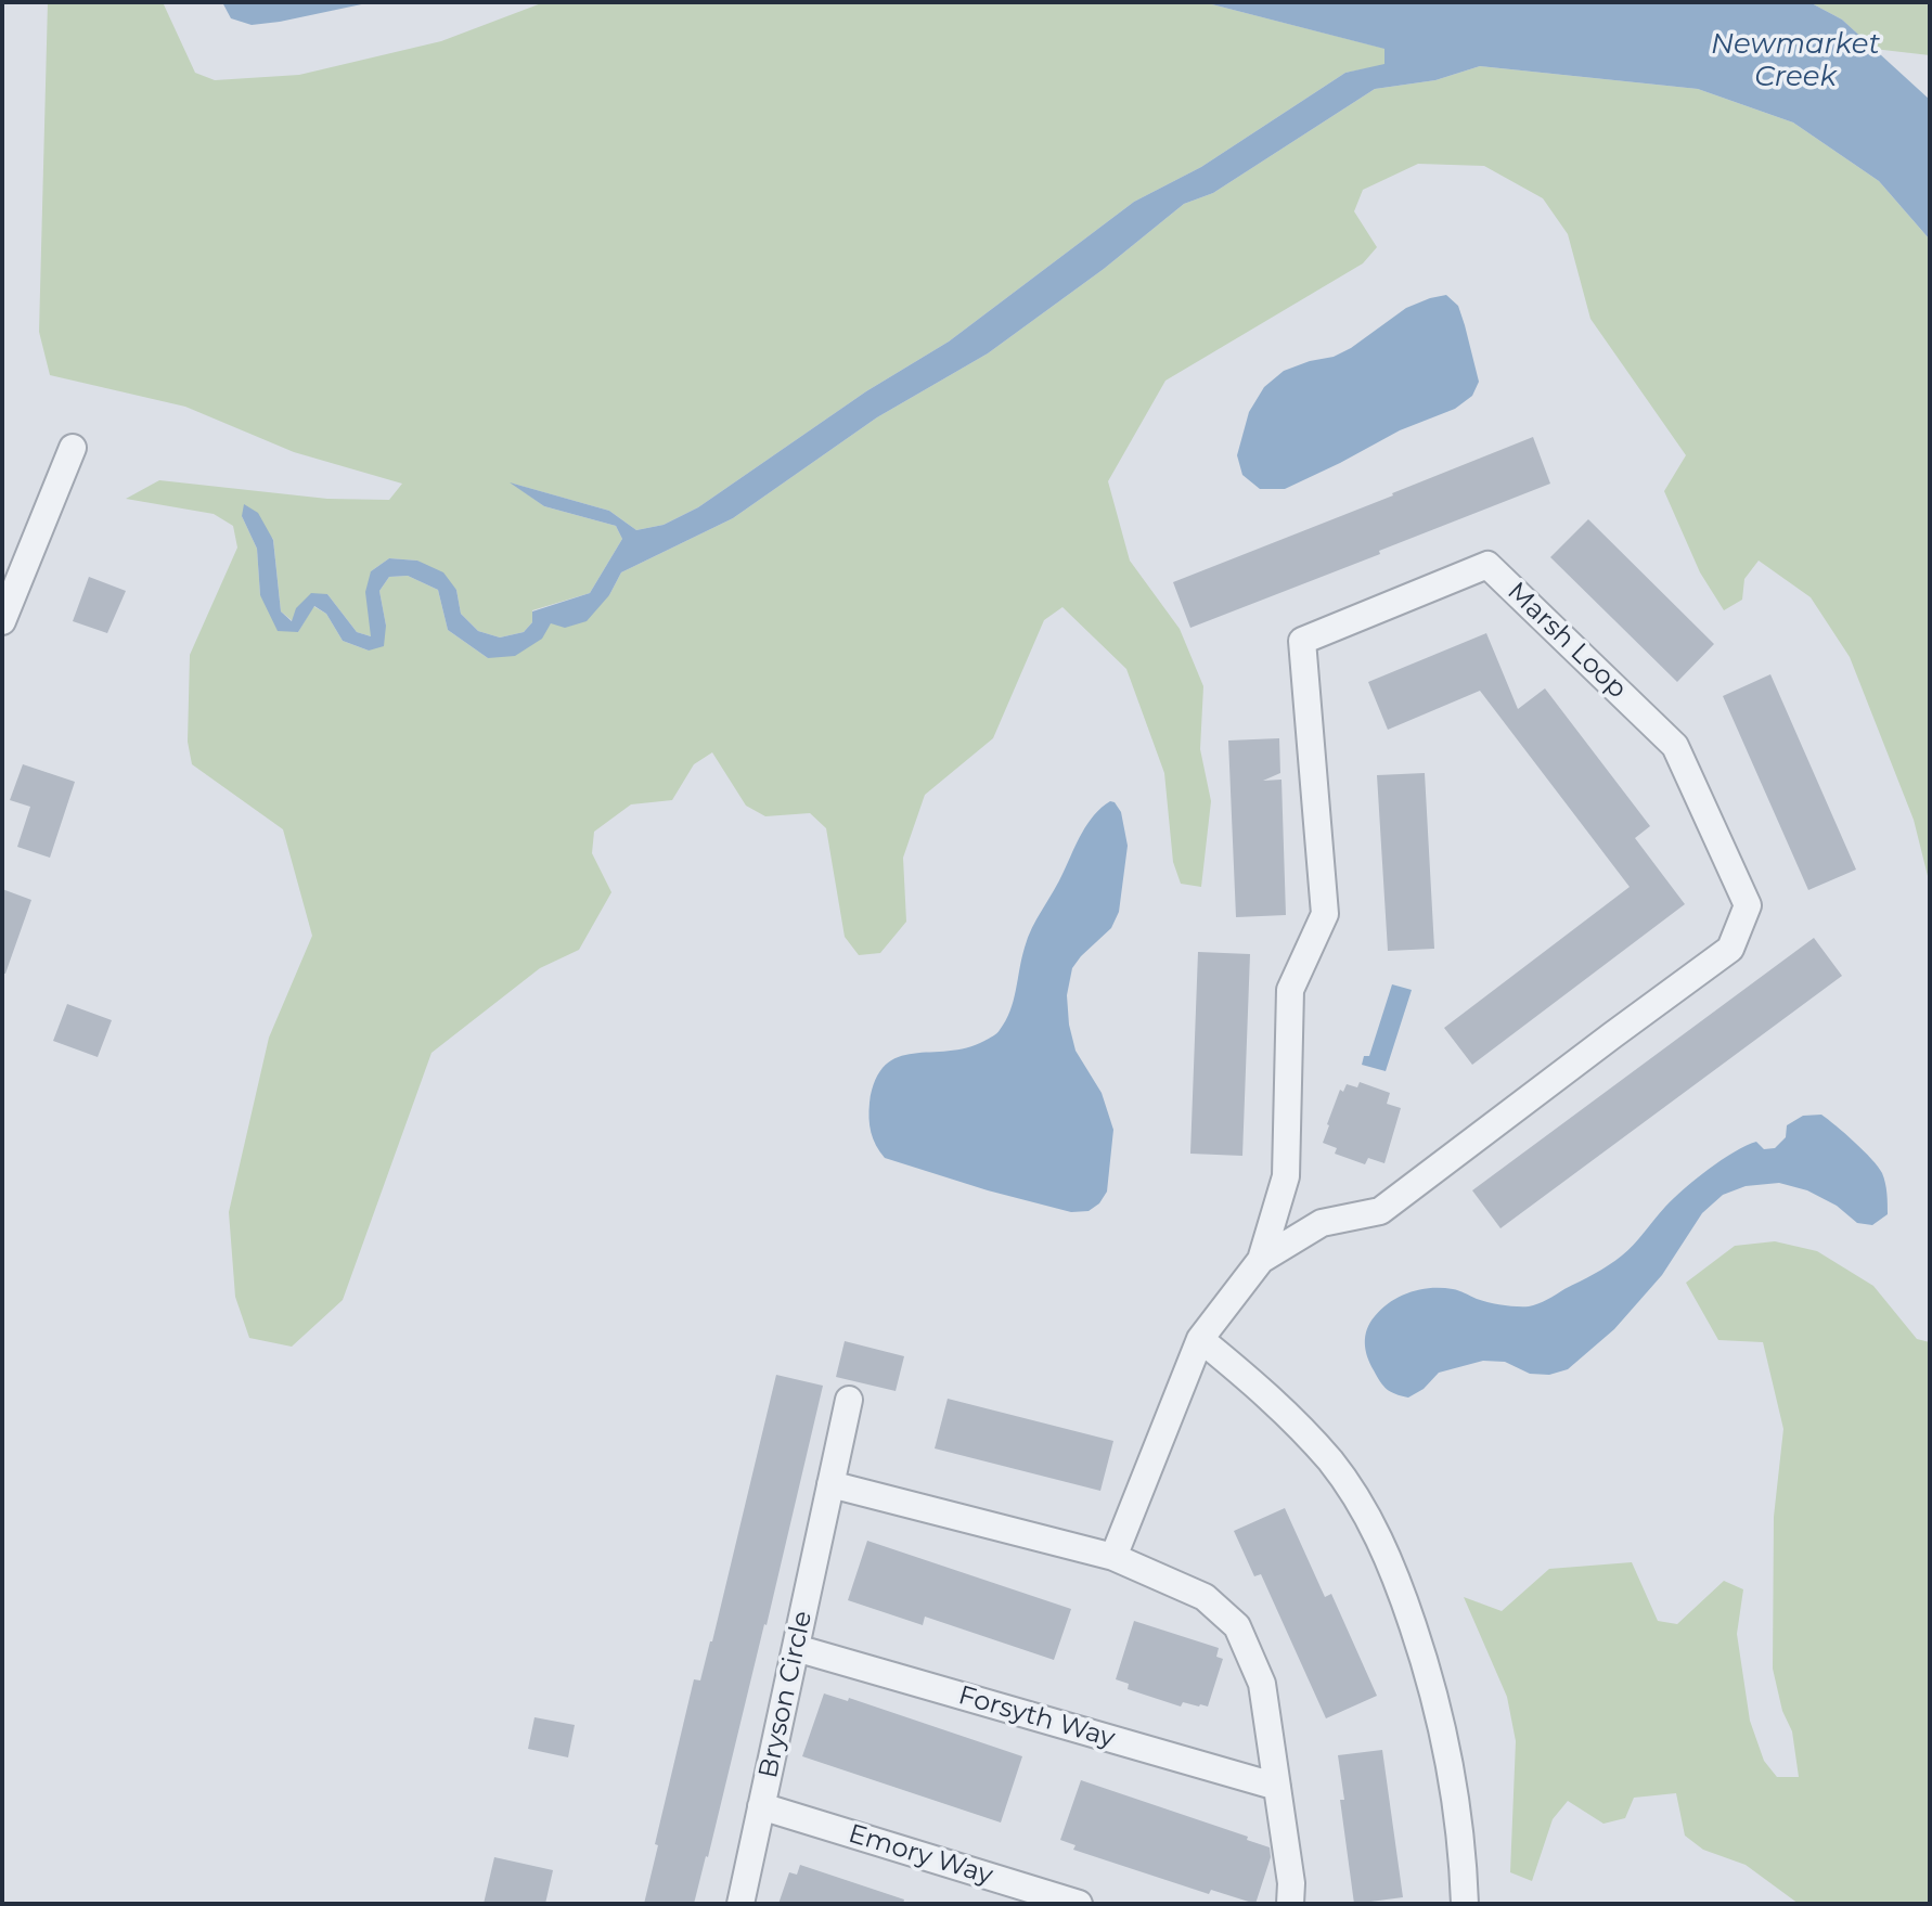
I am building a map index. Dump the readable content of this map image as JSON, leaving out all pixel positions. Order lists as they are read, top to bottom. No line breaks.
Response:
{"streets":{"street":["Marsh Loop","Bryson Circle","Forsyth Way","Emory Way"]},"crossings":[["Bryson Circle","Forsyth Way"],["Bryson Circle","Emory Way"]],"water":["Newmarket Creek"]}
